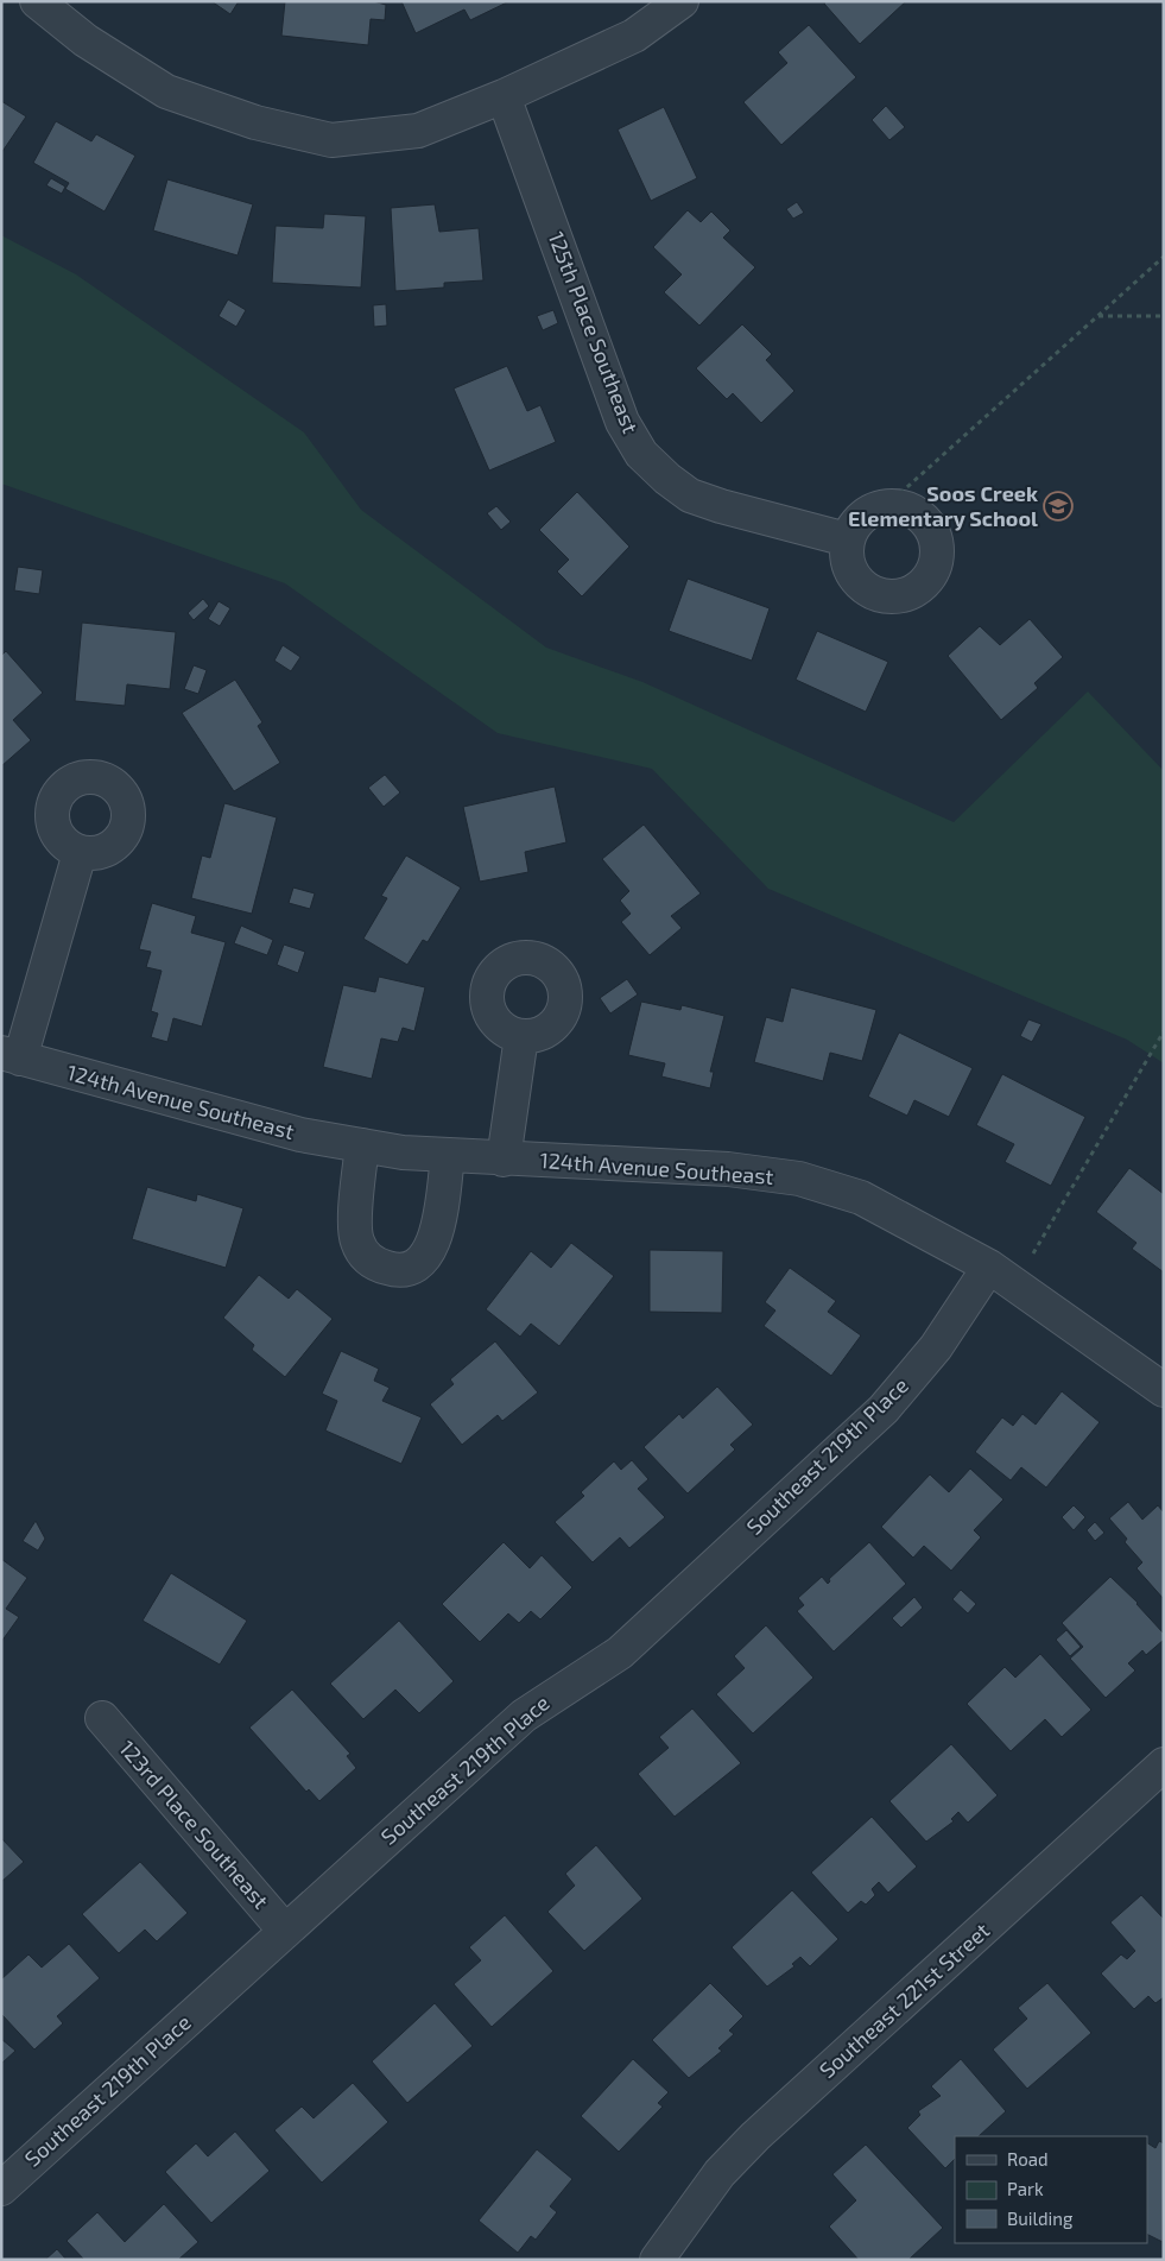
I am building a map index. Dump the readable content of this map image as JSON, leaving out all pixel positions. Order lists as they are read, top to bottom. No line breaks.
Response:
{"streets":{"street":["125th Place Southeast","124th Avenue Southeast","Southeast 219th Place","123rd Place Southeast","Southeast 221st Street"]},"crossings":[["124th Avenue Southeast","Southeast 219th Place"],["Southeast 219th Place","123rd Place Southeast"]],"places":{"school or university":["Soos Creek Elementary School"]},"legend":["Road","Park","Building"]}
